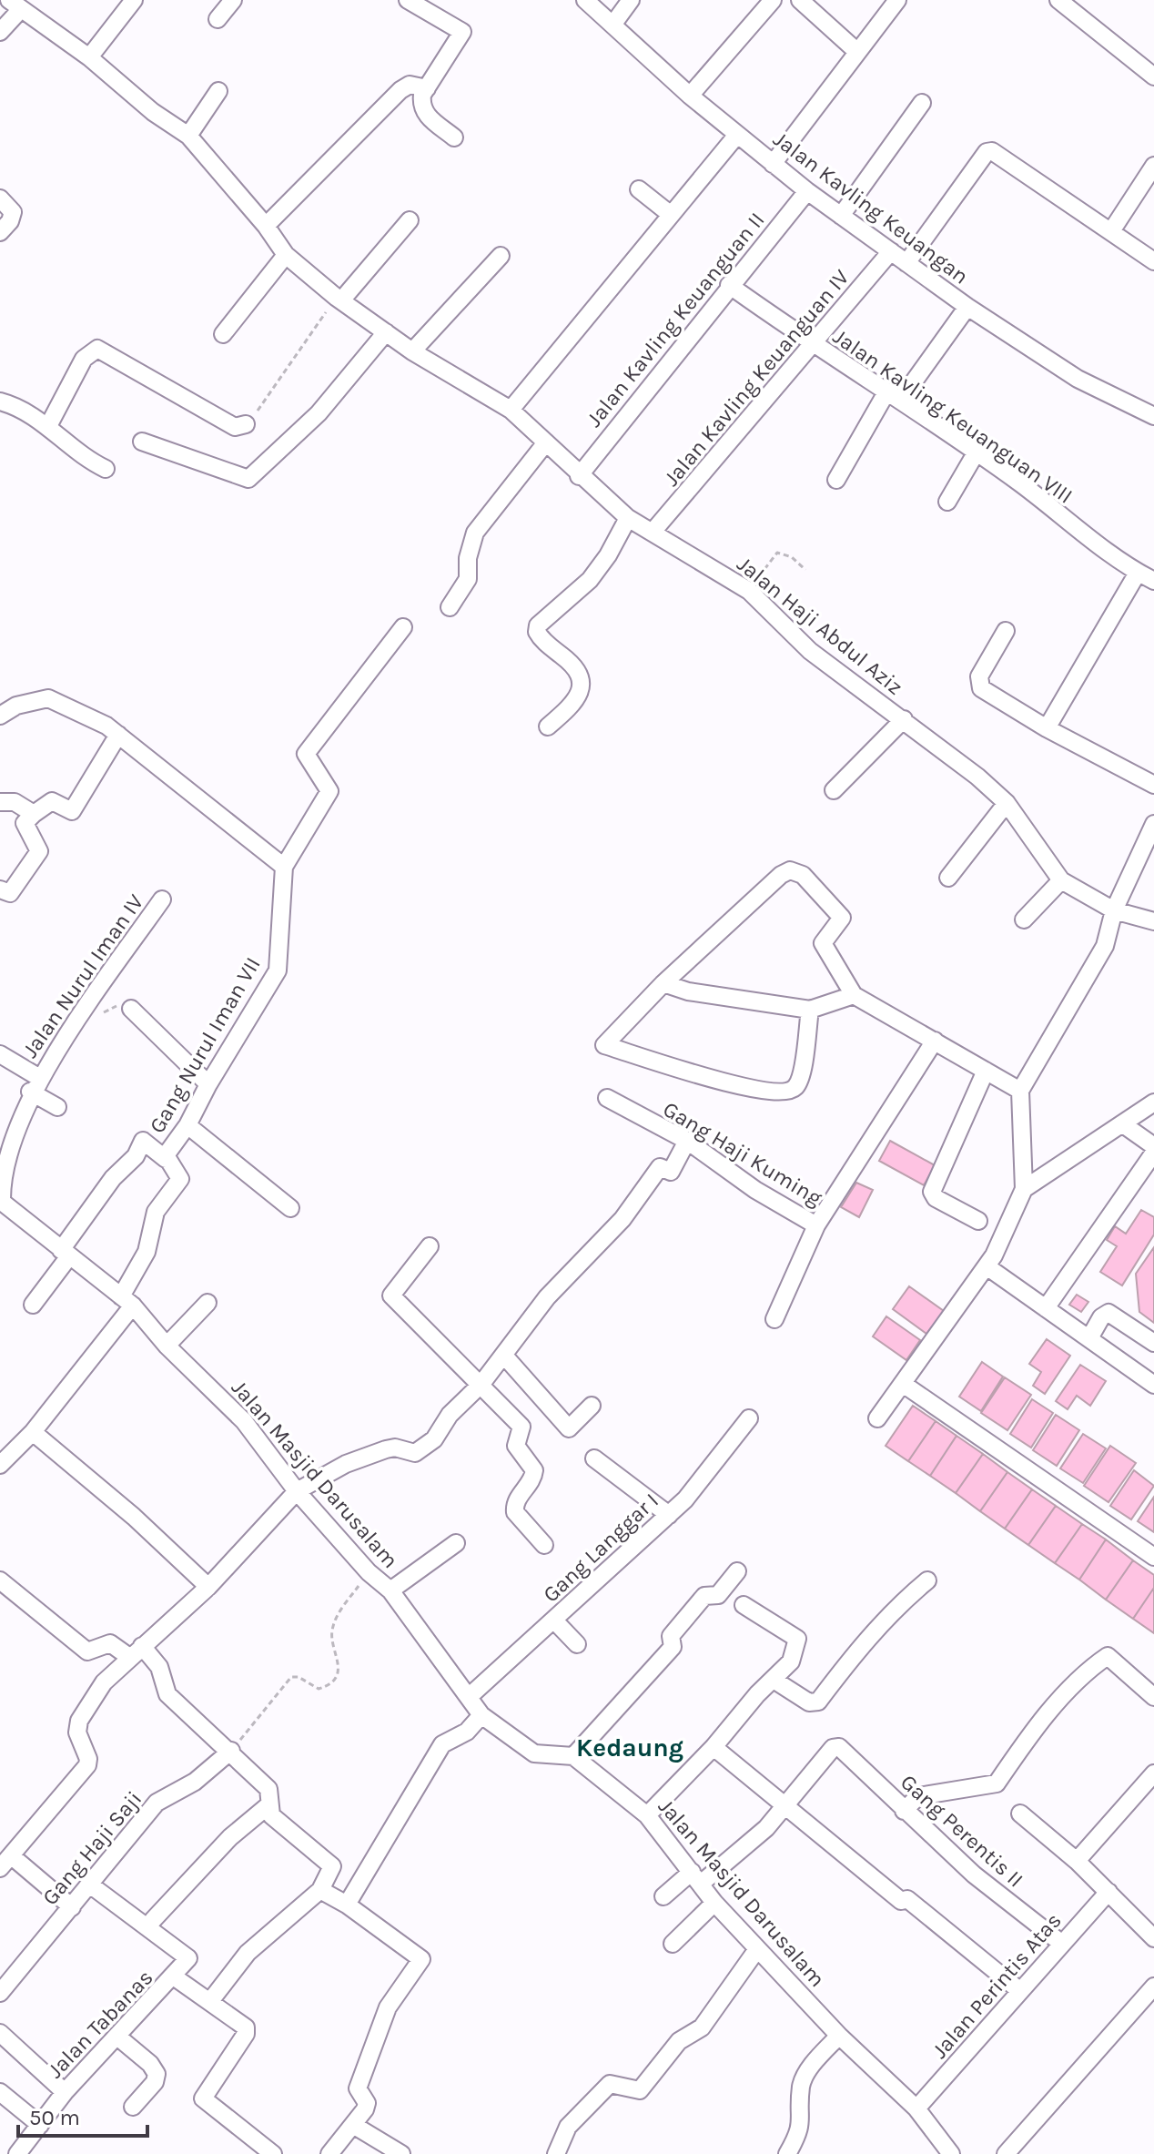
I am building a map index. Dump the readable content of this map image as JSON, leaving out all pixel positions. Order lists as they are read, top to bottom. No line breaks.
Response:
{"streets":{"street":["Jalan Kavling Keuangan","Jalan Kavling Keuanguan II","Jalan Kavling Keuanguan IV","Jalan Kavling Keuanguan VIII","Jalan Haji Abdul Aziz","Jalan Nurul Iman IV","Gang Nurul Iman VII","Gang Haji Kuming","Jalan Masjid Darusalam","Gang Langgar I","Gang Perentis II","Gang Haji Saji","Jalan Perintis Atas","Jalan Tabanas"]},"crossings":[["Jalan Kavling Keuangan","Jalan Kavling Keuanguan II"],["Jalan Kavling Keuangan","Jalan Kavling Keuanguan IV"],["Jalan Kavling Keuanguan II","Jalan Kavling Keuanguan VIII"],["Jalan Kavling Keuanguan II","Jalan Haji Abdul Aziz"],["Jalan Kavling Keuanguan IV","Jalan Kavling Keuanguan VIII"],["Jalan Kavling Keuanguan IV","Jalan Haji Abdul Aziz"],["Jalan Nurul Iman IV","Jalan Masjid Darusalam"],["Gang Nurul Iman VII","Jalan Masjid Darusalam"],["Jalan Masjid Darusalam","Gang Langgar I"],["Jalan Masjid Darusalam","Jalan Perintis Atas"],["Gang Perentis II","Jalan Perintis Atas"],["Gang Haji Saji","Jalan Tabanas"]],"districts":["Kedaung"],"scale_bar":"50 m"}
